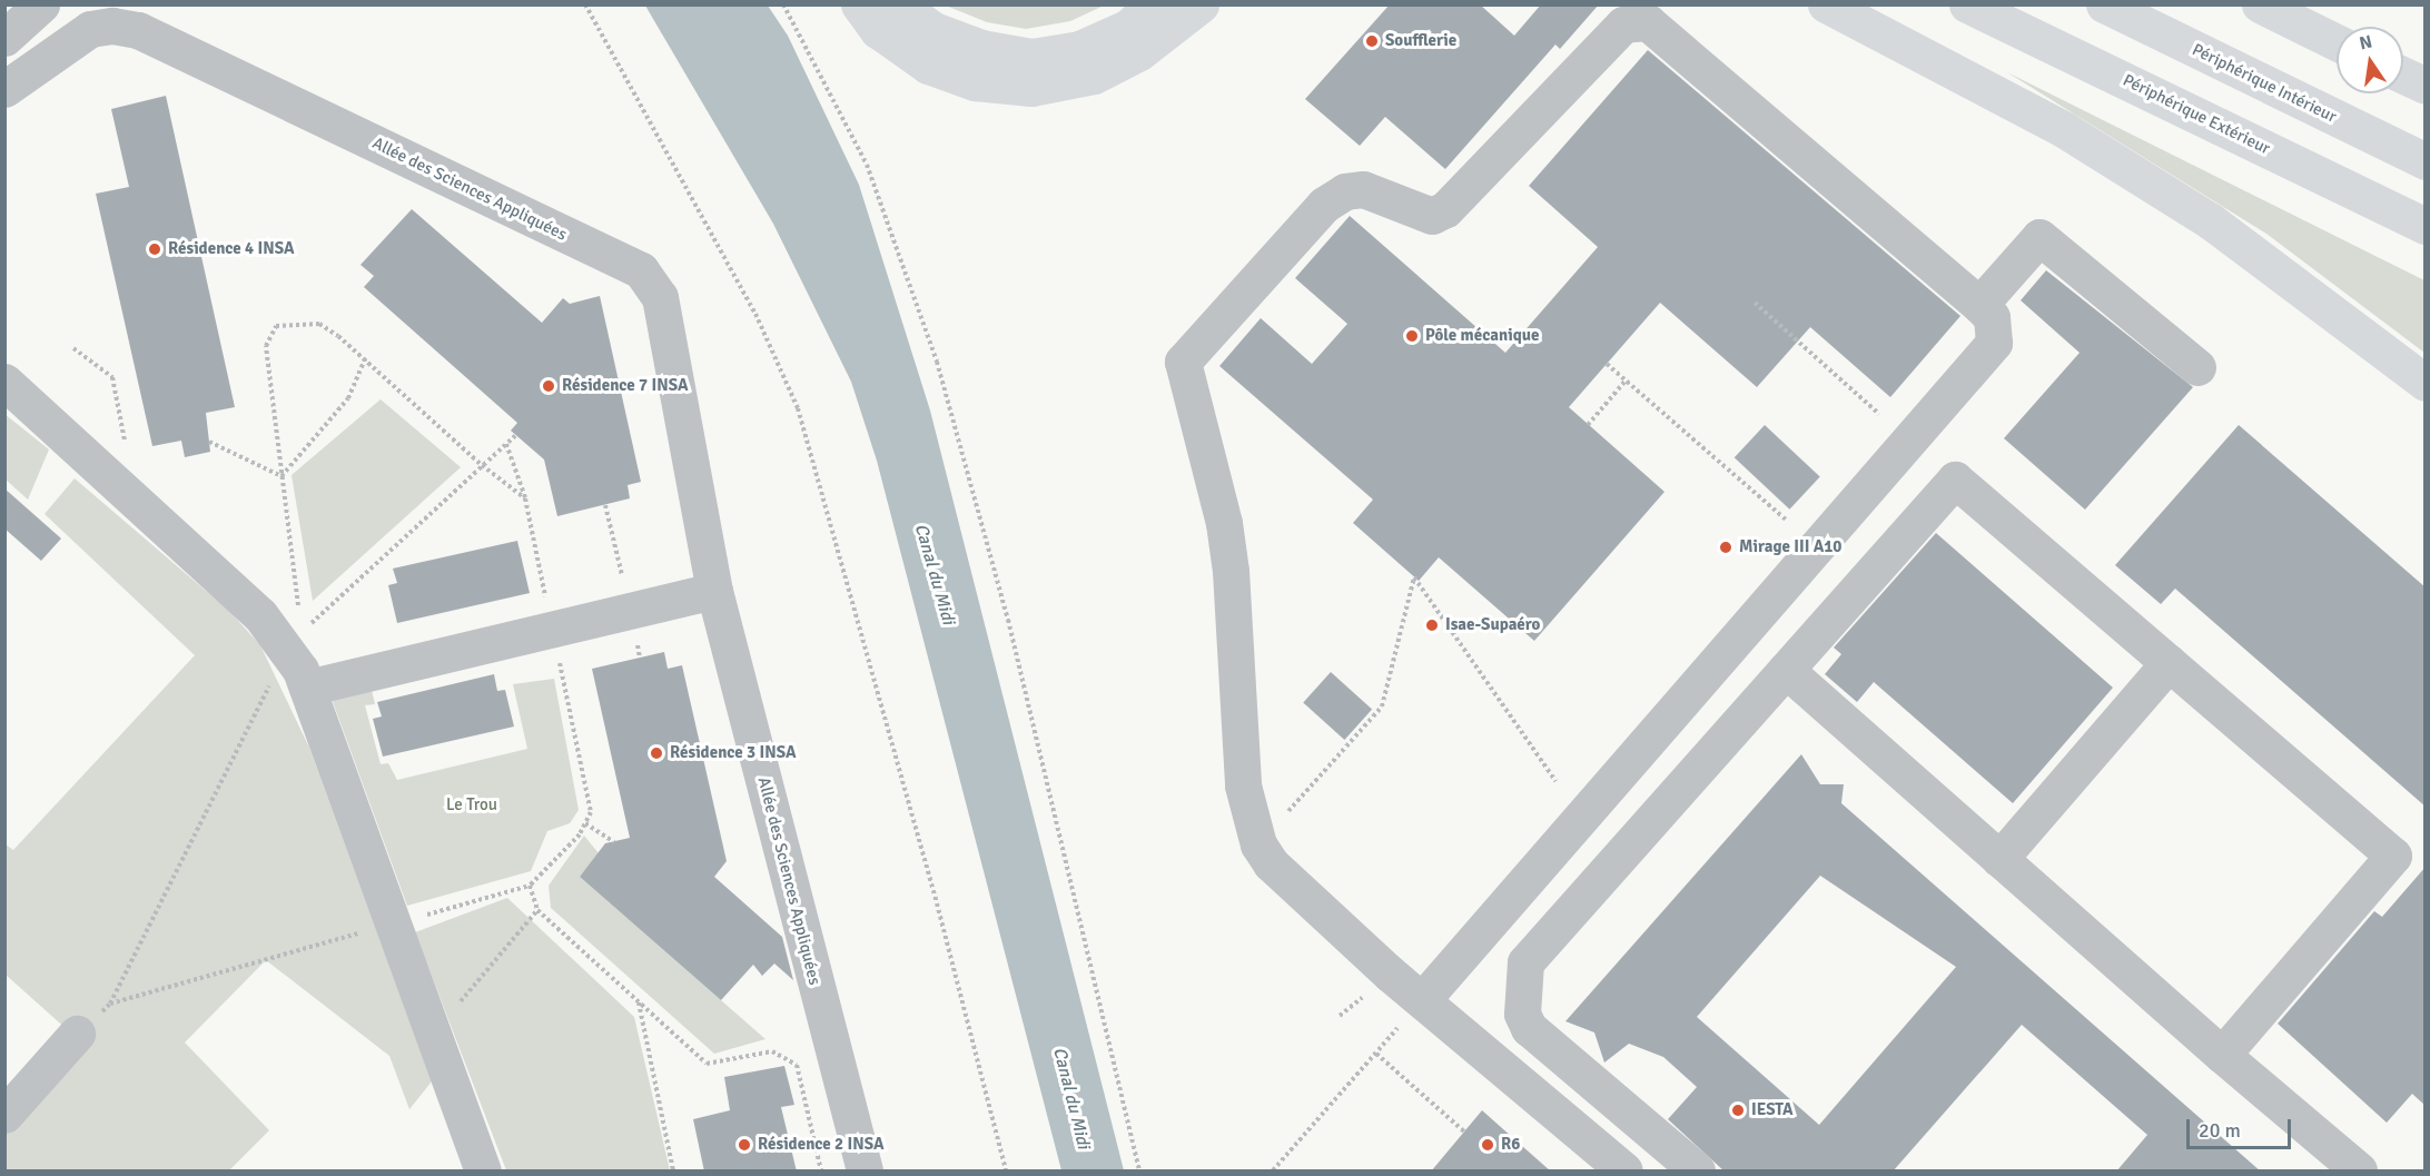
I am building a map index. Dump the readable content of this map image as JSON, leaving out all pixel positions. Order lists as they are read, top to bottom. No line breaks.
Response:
{"streets":{"main road":["Périphérique Intérieur","Périphérique Extérieur"],"street":["Allée des Sciences Appliquées"]},"water":["Canal du Midi"],"parks":["Le Trou"],"places":["Soufflerie","Résidence 4 INSA","Pôle mécanique","Résidence 7 INSA","Mirage III A10","Isae-Supaéro","Résidence 3 INSA","IESTA","Résidence 2 INSA","R6"],"scale_bar":"20 m","north":"top"}
